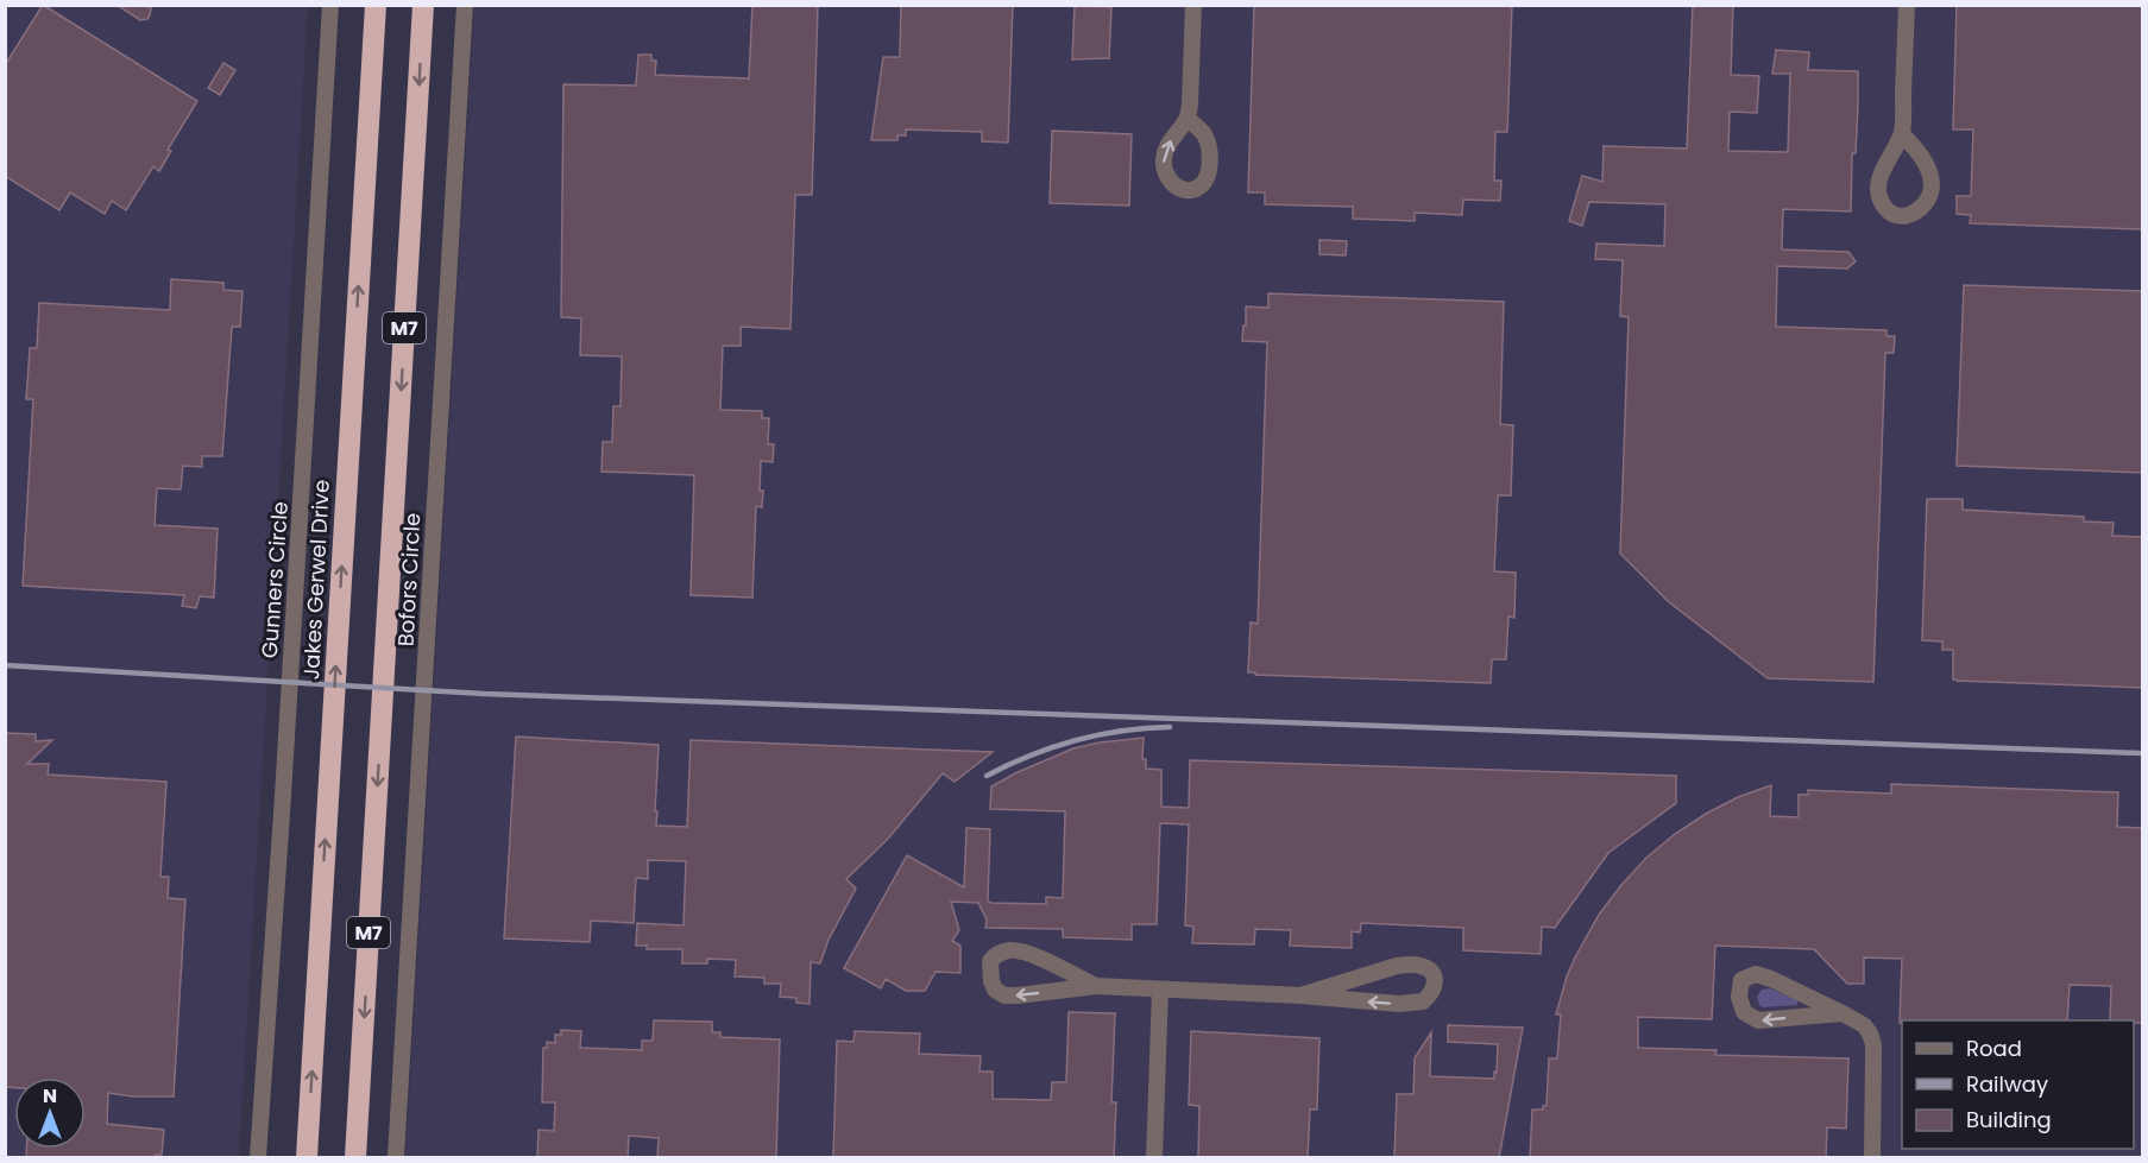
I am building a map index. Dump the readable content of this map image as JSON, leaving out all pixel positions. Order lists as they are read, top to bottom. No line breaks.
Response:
{"streets":{"highway":["M7","Jakes Gerwel Drive"],"street":["Gunners Circle","Bofors Circle"]},"legend":["Road","Railway","Building"],"north":"top"}
